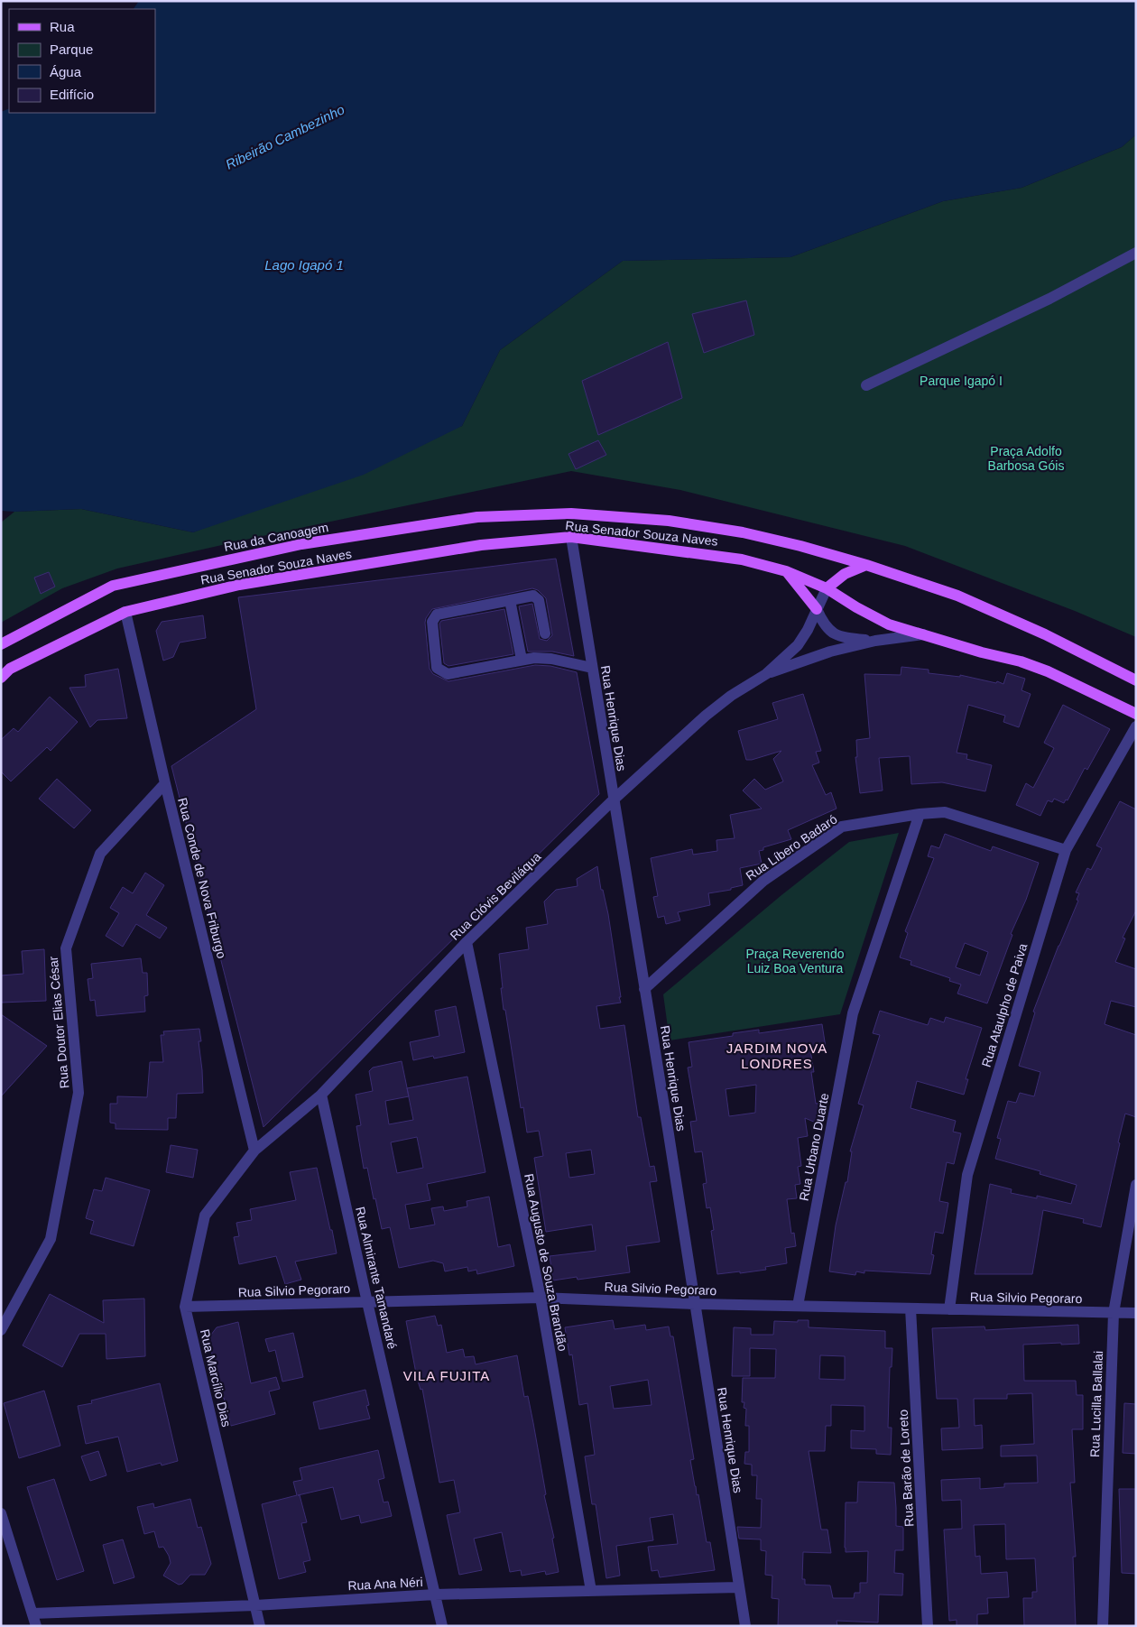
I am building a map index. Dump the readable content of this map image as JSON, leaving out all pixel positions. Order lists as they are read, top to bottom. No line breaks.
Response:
{"streets":{"main road":["Rua Senador Souza Naves","Rua da Canoagem"],"street":["Rua Henrique Dias","Rua Líbero Badaró","Rua Conde de Nova Friburgo","Rua Clóvis Beviláqua","Rua Ataulpho de Paiva","Rua Doutor Elias César","Rua Urbano Duarte","Rua Augusto de Souza Brandão","Rua Almirante Tamandaré","Rua Silvio Pegoraro","Rua Marcílio Dias","Rua Lucilla Ballalai","Rua Barão de Loreto","Rua Ana Néri"]},"crossings":[["Rua Senador Souza Naves","Rua Henrique Dias"],["Rua Senador Souza Naves","Rua Conde de Nova Friburgo"],["Rua Senador Souza Naves","Rua Clóvis Beviláqua"],["Rua Henrique Dias","Rua Líbero Badaró"],["Rua Henrique Dias","Rua Clóvis Beviláqua"],["Rua Henrique Dias","Rua Silvio Pegoraro"],["Rua Henrique Dias","Rua Ana Néri"],["Rua Líbero Badaró","Rua Ataulpho de Paiva"],["Rua Líbero Badaró","Rua Urbano Duarte"],["Rua Conde de Nova Friburgo","Rua Clóvis Beviláqua"],["Rua Conde de Nova Friburgo","Rua Doutor Elias César"],["Rua Conde de Nova Friburgo","Rua Marcílio Dias"],["Rua Clóvis Beviláqua","Rua Augusto de Souza Brandão"],["Rua Clóvis Beviláqua","Rua Almirante Tamandaré"],["Rua Clóvis Beviláqua","Rua Marcílio Dias"],["Rua Ataulpho de Paiva","Rua Silvio Pegoraro"],["Rua Urbano Duarte","Rua Silvio Pegoraro"],["Rua Augusto de Souza Brandão","Rua Silvio Pegoraro"],["Rua Augusto de Souza Brandão","Rua Ana Néri"],["Rua Almirante Tamandaré","Rua Silvio Pegoraro"],["Rua Almirante Tamandaré","Rua Ana Néri"],["Rua Silvio Pegoraro","Rua Marcílio Dias"],["Rua Silvio Pegoraro","Rua Lucilla Ballalai"],["Rua Silvio Pegoraro","Rua Barão de Loreto"],["Rua Marcílio Dias","Rua Ana Néri"]],"districts":["JARDIM NOVA LONDRES","VILA FUJITA"],"water":["Ribeirão Cambezinho","Lago Igapó 1"],"parks":["Parque Igapó I","Praça Adolfo Barbosa Góis","Praça Reverendo Luiz Boa Ventura"],"legend":["Rua","Parque","Água","Edifício"]}
